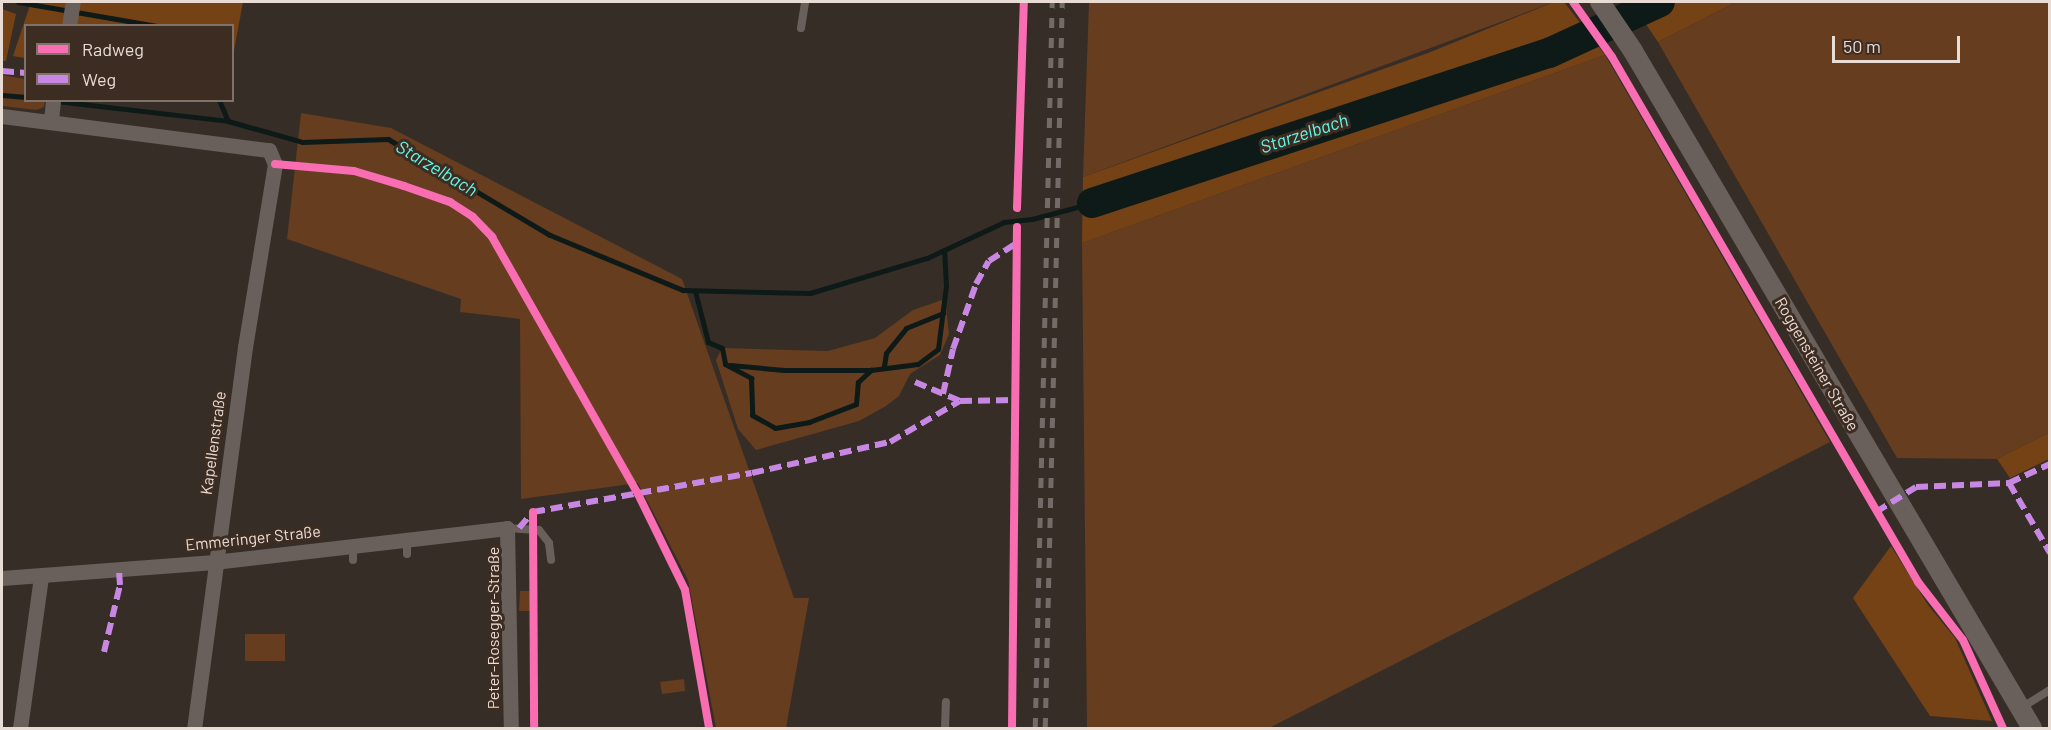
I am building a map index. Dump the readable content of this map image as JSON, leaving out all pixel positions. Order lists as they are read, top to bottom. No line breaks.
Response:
{"streets":{"street":["Roggensteiner Straße","Kapellenstraße","Emmeringer Straße","Peter-Rosegger-Straße"]},"crossings":[["Kapellenstraße","Emmeringer Straße"],["Emmeringer Straße","Peter-Rosegger-Straße"]],"water":["Starzelbach"],"legend":["Radweg","Weg"],"scale_bar":"50 m"}
